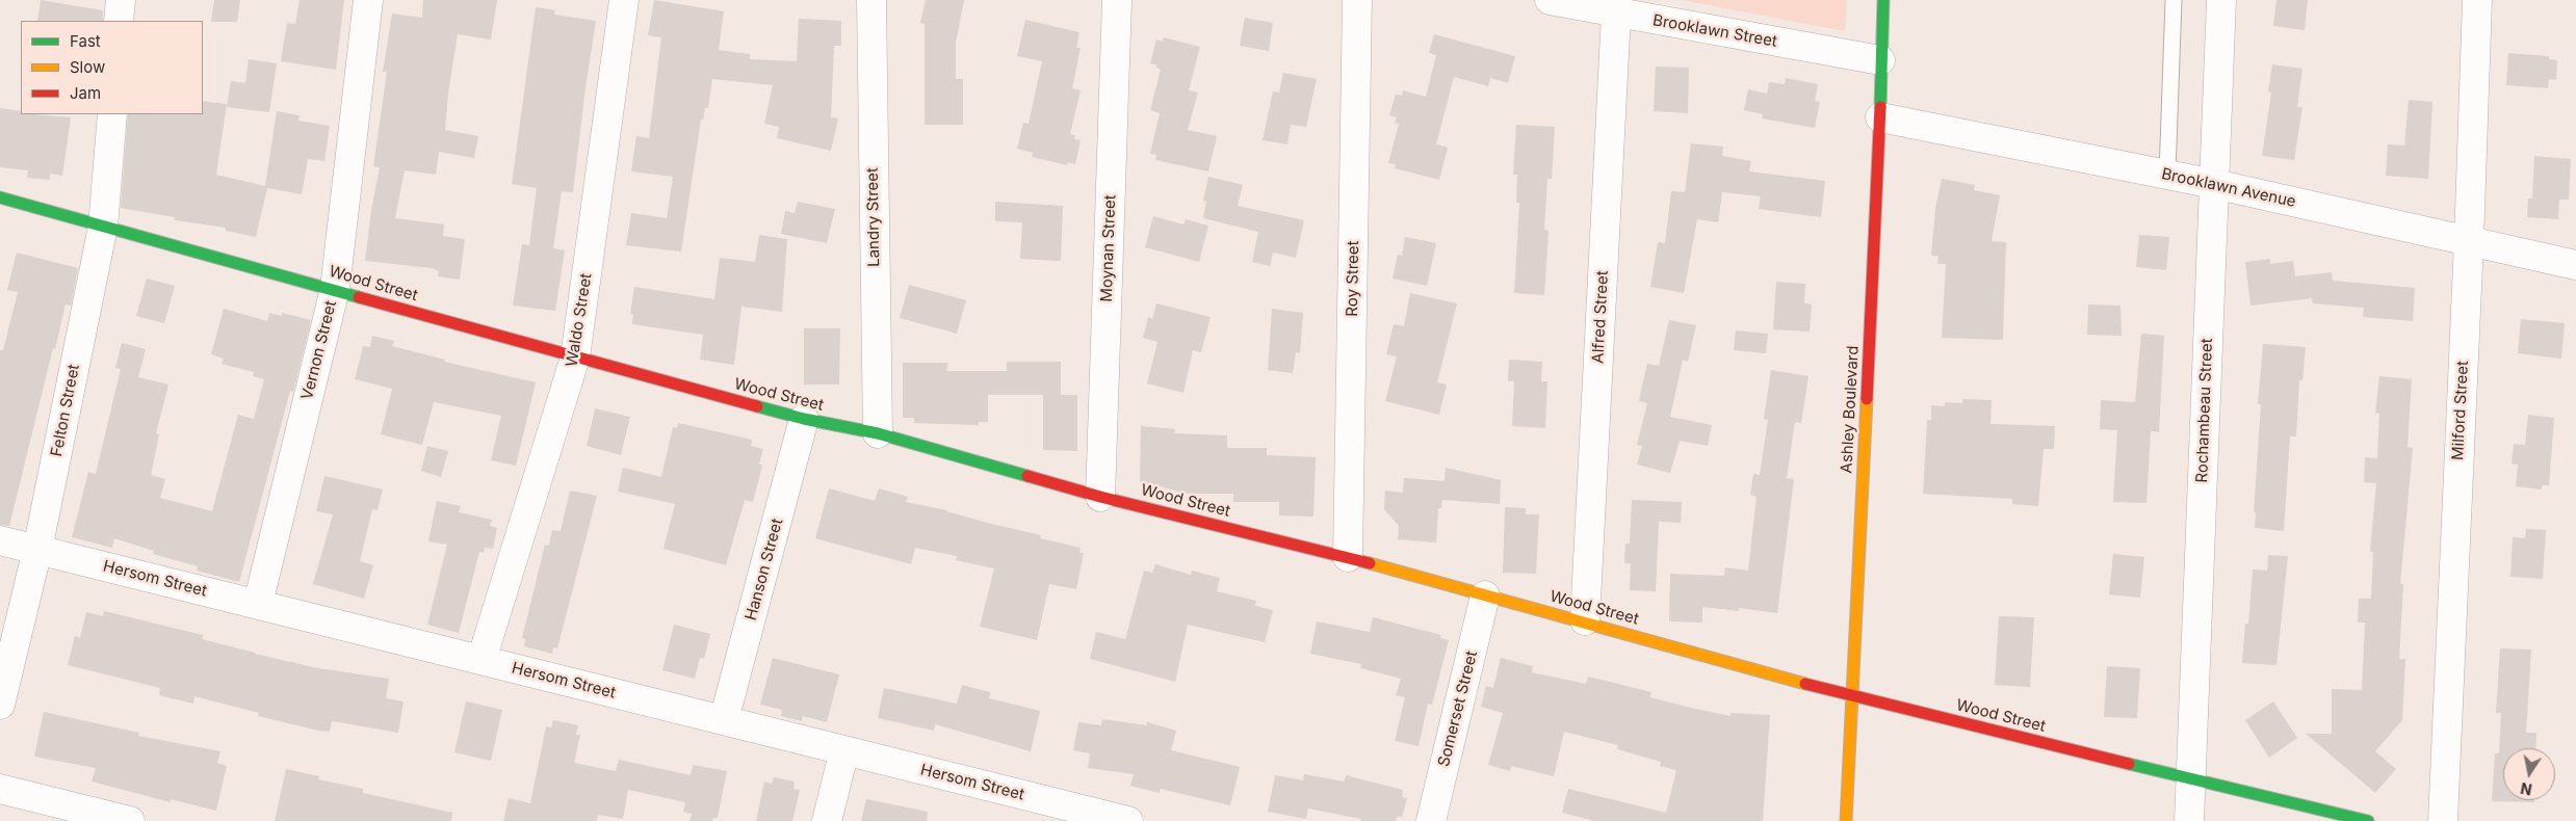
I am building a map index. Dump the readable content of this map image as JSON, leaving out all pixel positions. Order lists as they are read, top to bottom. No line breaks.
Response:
{"streets":{"street":["Brooklawn Street","Brooklawn Avenue","Landry Street","Moynan Street","Roy Street","Wood Street","Alfred Street","Waldo Street","Vernon Street","Ashley Boulevard","Felton Street","Rochambeau Street","Milford Street","Hanson Street","Hersom Street","Somerset Street"]},"crossings":[["Brooklawn Street","Alfred Street"],["Brooklawn Street","Ashley Boulevard"],["Brooklawn Avenue","Ashley Boulevard"],["Brooklawn Avenue","Rochambeau Street"],["Brooklawn Avenue","Milford Street"],["Landry Street","Wood Street"],["Moynan Street","Wood Street"],["Roy Street","Wood Street"],["Wood Street","Alfred Street"],["Wood Street","Waldo Street"],["Wood Street","Vernon Street"],["Wood Street","Ashley Boulevard"],["Wood Street","Felton Street"],["Wood Street","Rochambeau Street"],["Wood Street","Hanson Street"],["Wood Street","Somerset Street"],["Waldo Street","Hersom Street"],["Vernon Street","Hersom Street"],["Felton Street","Hersom Street"],["Hanson Street","Hersom Street"]],"legend":["Fast","Slow","Jam"],"north":"bottom"}
